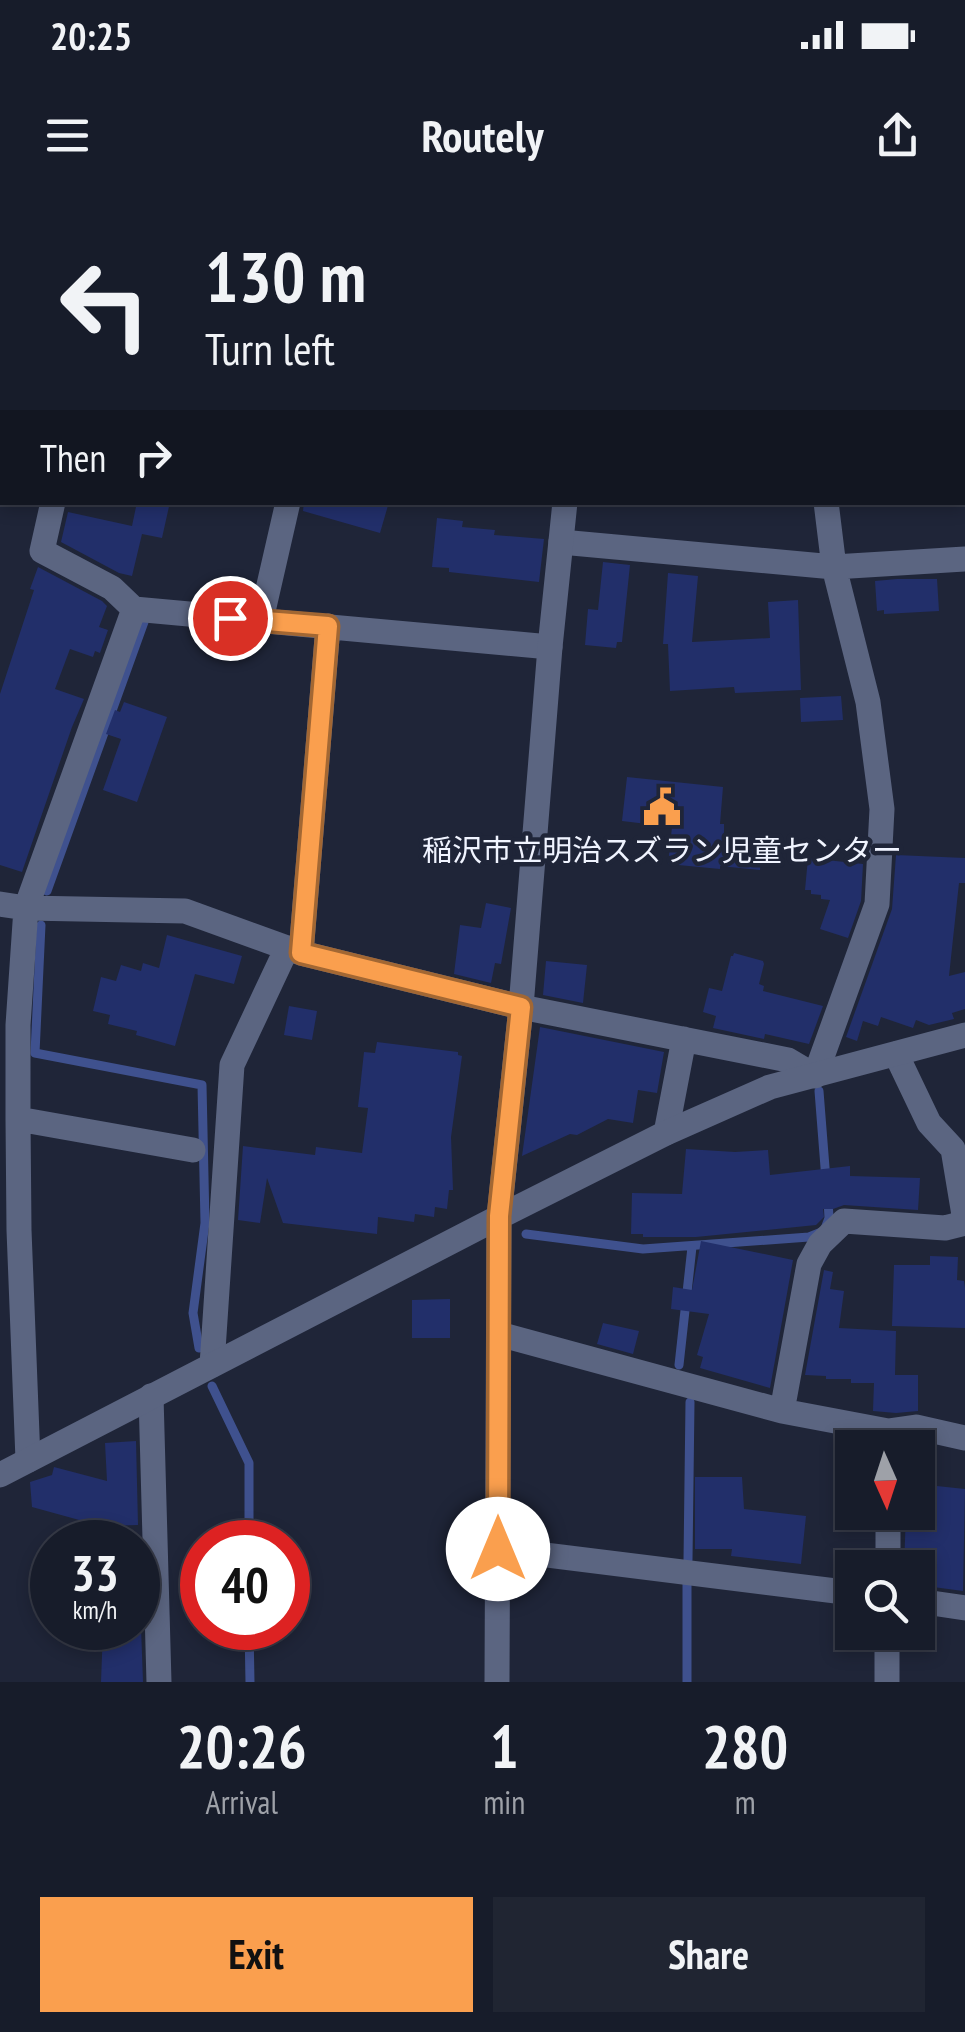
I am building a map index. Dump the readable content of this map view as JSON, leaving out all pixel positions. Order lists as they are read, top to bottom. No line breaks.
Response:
{"places":{"public building":["稲沢市立明治スズラン児童センター"]},"north":"bottom","page":{"status":"20:25","header":"Routely","turn":["130 m","Turn left"],"then":"Then","speed":"33 km/h","limit":"40","eta":["20:26","Arrival","1","min","280","m"],"buttons":["Exit","Share"]}}
